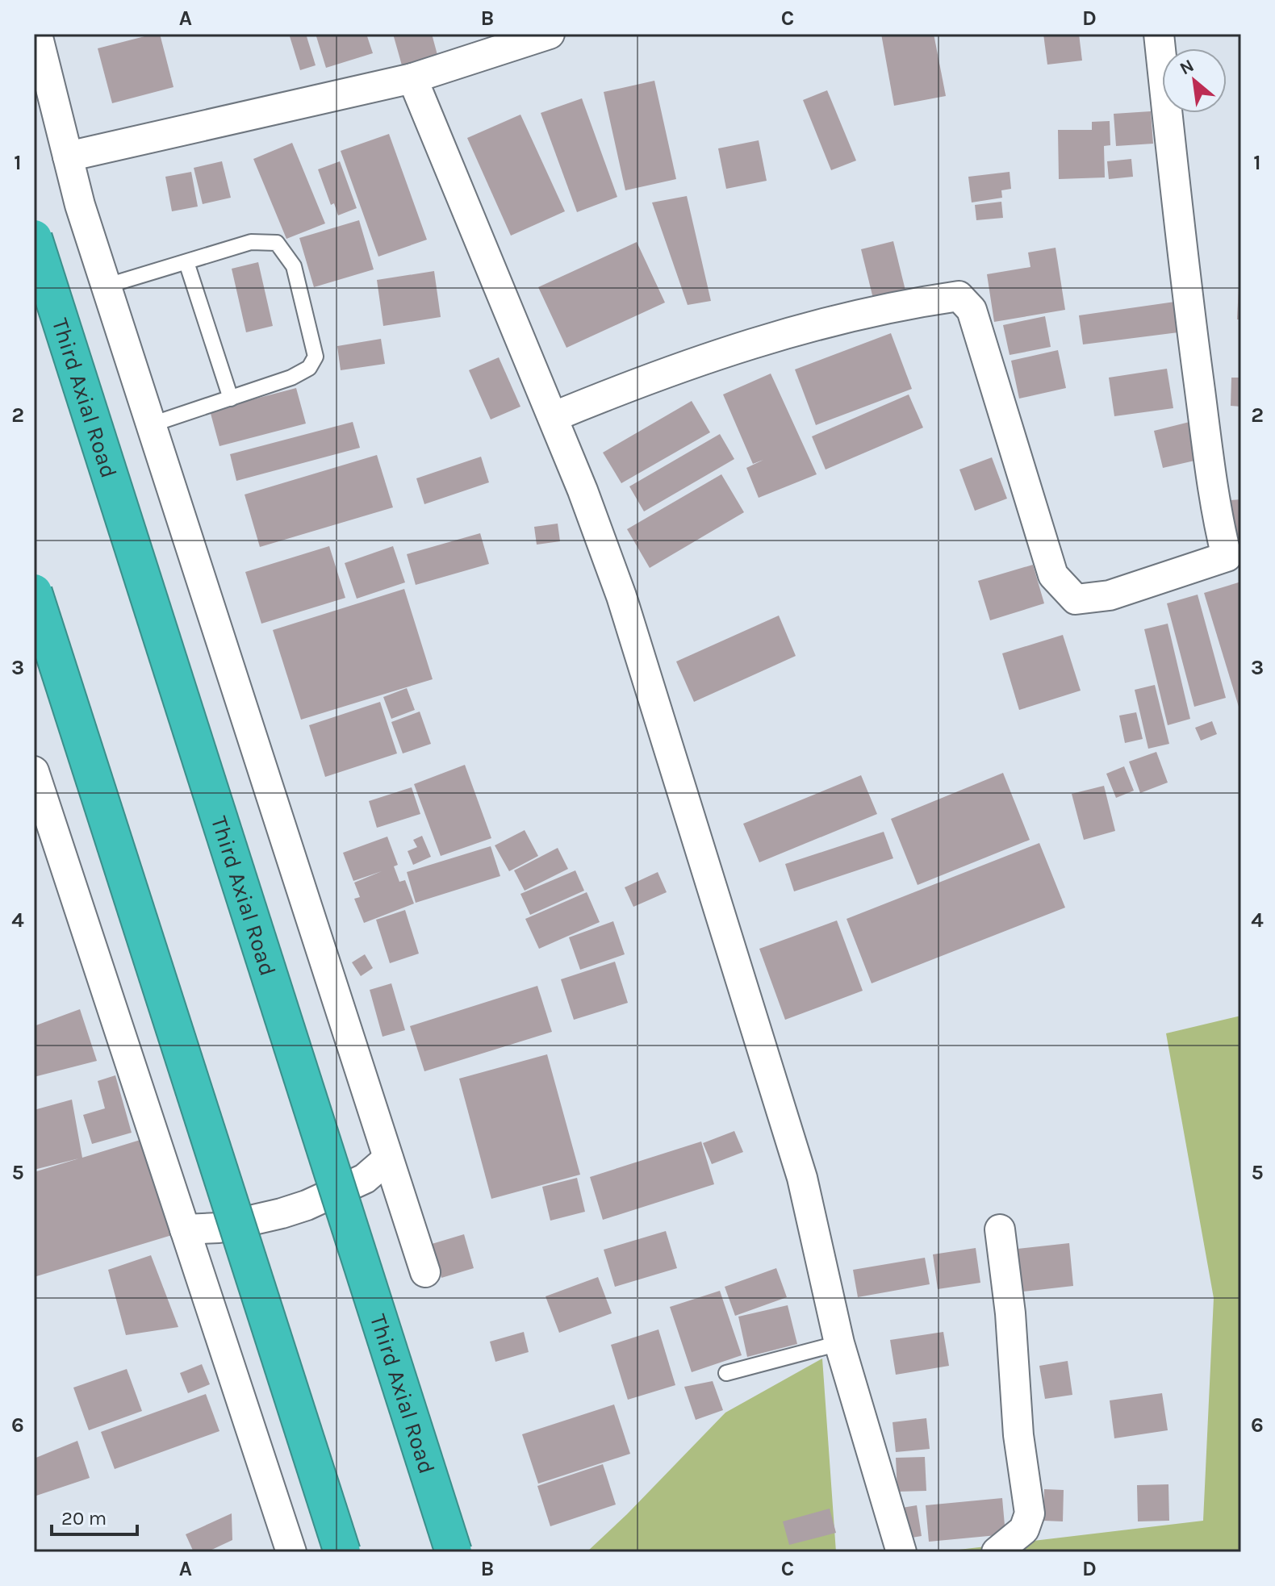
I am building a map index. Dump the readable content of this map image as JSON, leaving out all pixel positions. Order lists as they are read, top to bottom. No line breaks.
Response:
{"streets":{"highway":["Third Axial Road"]},"scale_bar":"20 m","north":"top left","grid":{"columns":["A","B","C","D"],"rows":["1","2","3","4","5","6"]}}
